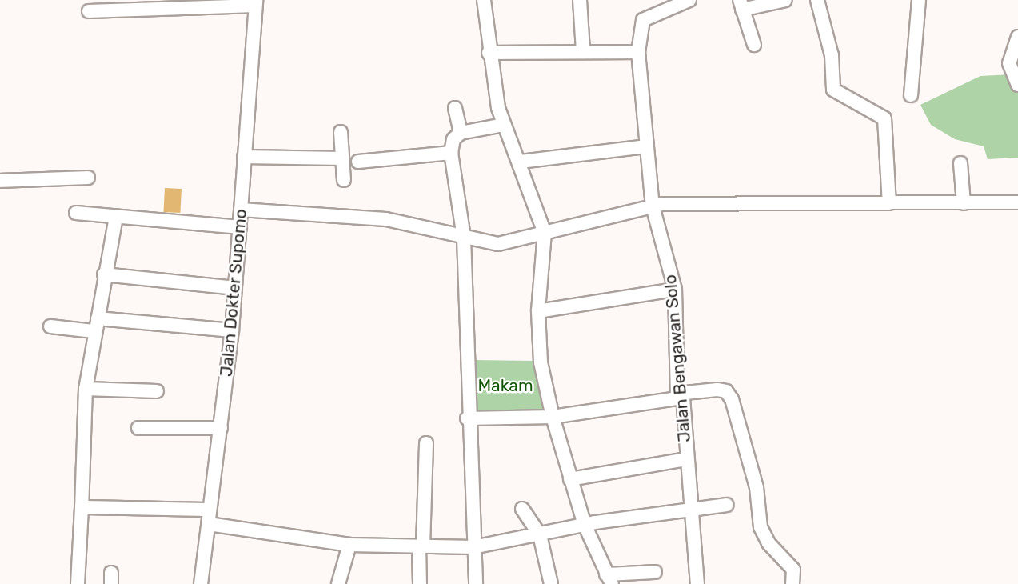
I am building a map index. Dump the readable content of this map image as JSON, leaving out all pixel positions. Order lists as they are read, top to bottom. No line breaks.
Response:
{"streets":{"street":["Jalan Dokter Supomo","Jalan Bengawan Solo"]},"parks":["Makam"]}
